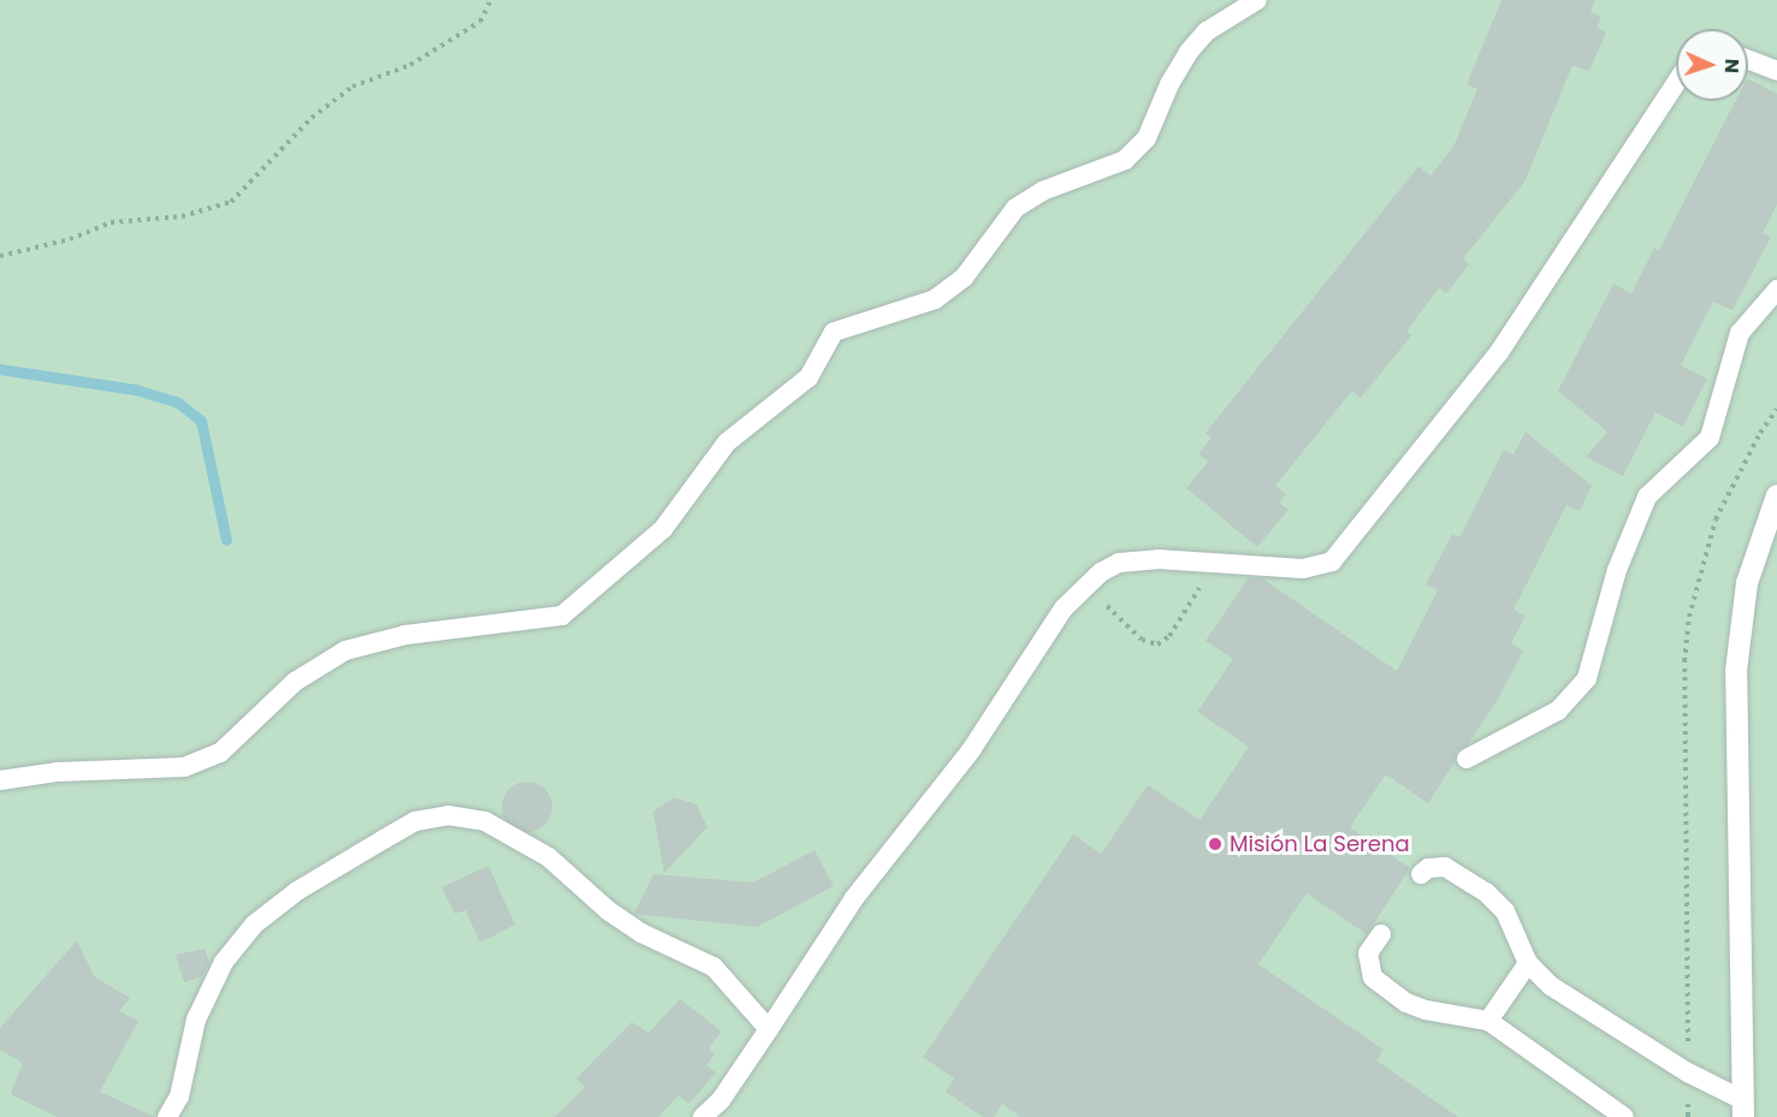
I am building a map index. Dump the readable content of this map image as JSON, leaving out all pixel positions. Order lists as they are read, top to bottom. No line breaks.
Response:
{"places":["Misión La Serena"],"north":"right"}
